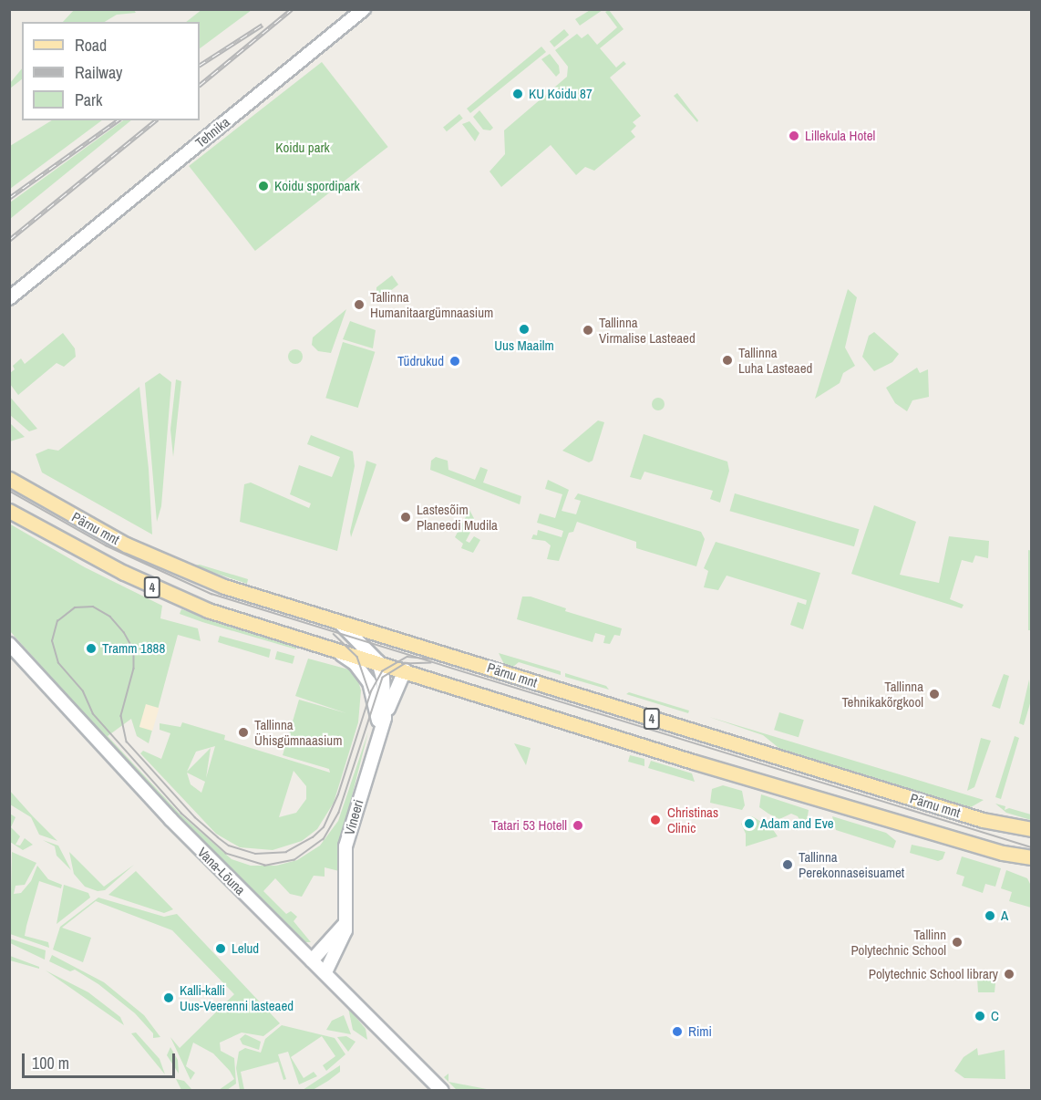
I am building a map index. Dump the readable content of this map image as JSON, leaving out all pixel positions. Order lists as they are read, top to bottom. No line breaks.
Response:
{"streets":{"main road":["Pärnu mnt","4"],"street":["Tehnika","Vineeri","Vana-Lõuna"]},"crossings":[["Pärnu mnt","Vineeri"],["Vineeri","Vana-Lõuna"]],"parks":["Koidu park"],"places":["KU Koidu 87","Lillekula Hotel","Koidu spordipark","Tallinna Humanitaargümnaasium","Uus Maailm","Tallinna Virmalise Lasteaed","Tallinna Luha Lasteaed","Tüdrukud","Lastesõim Planeedi Mudila","Tramm 1888","Tallinna Tehnikakõrgkool","Tallinna Ühisgümnaasium","Christinas Clinic","Adam and Eve","Tatari 53 Hotell","Tallinna Perekonnaseisuamet","A","Tallinn Polytechnic School","Lelud","Polytechnic School library","Kalli-kalli Uus-Veerenni lasteaed","C","Rimi"],"legend":["Road","Railway","Park"],"scale_bar":"100 m"}
